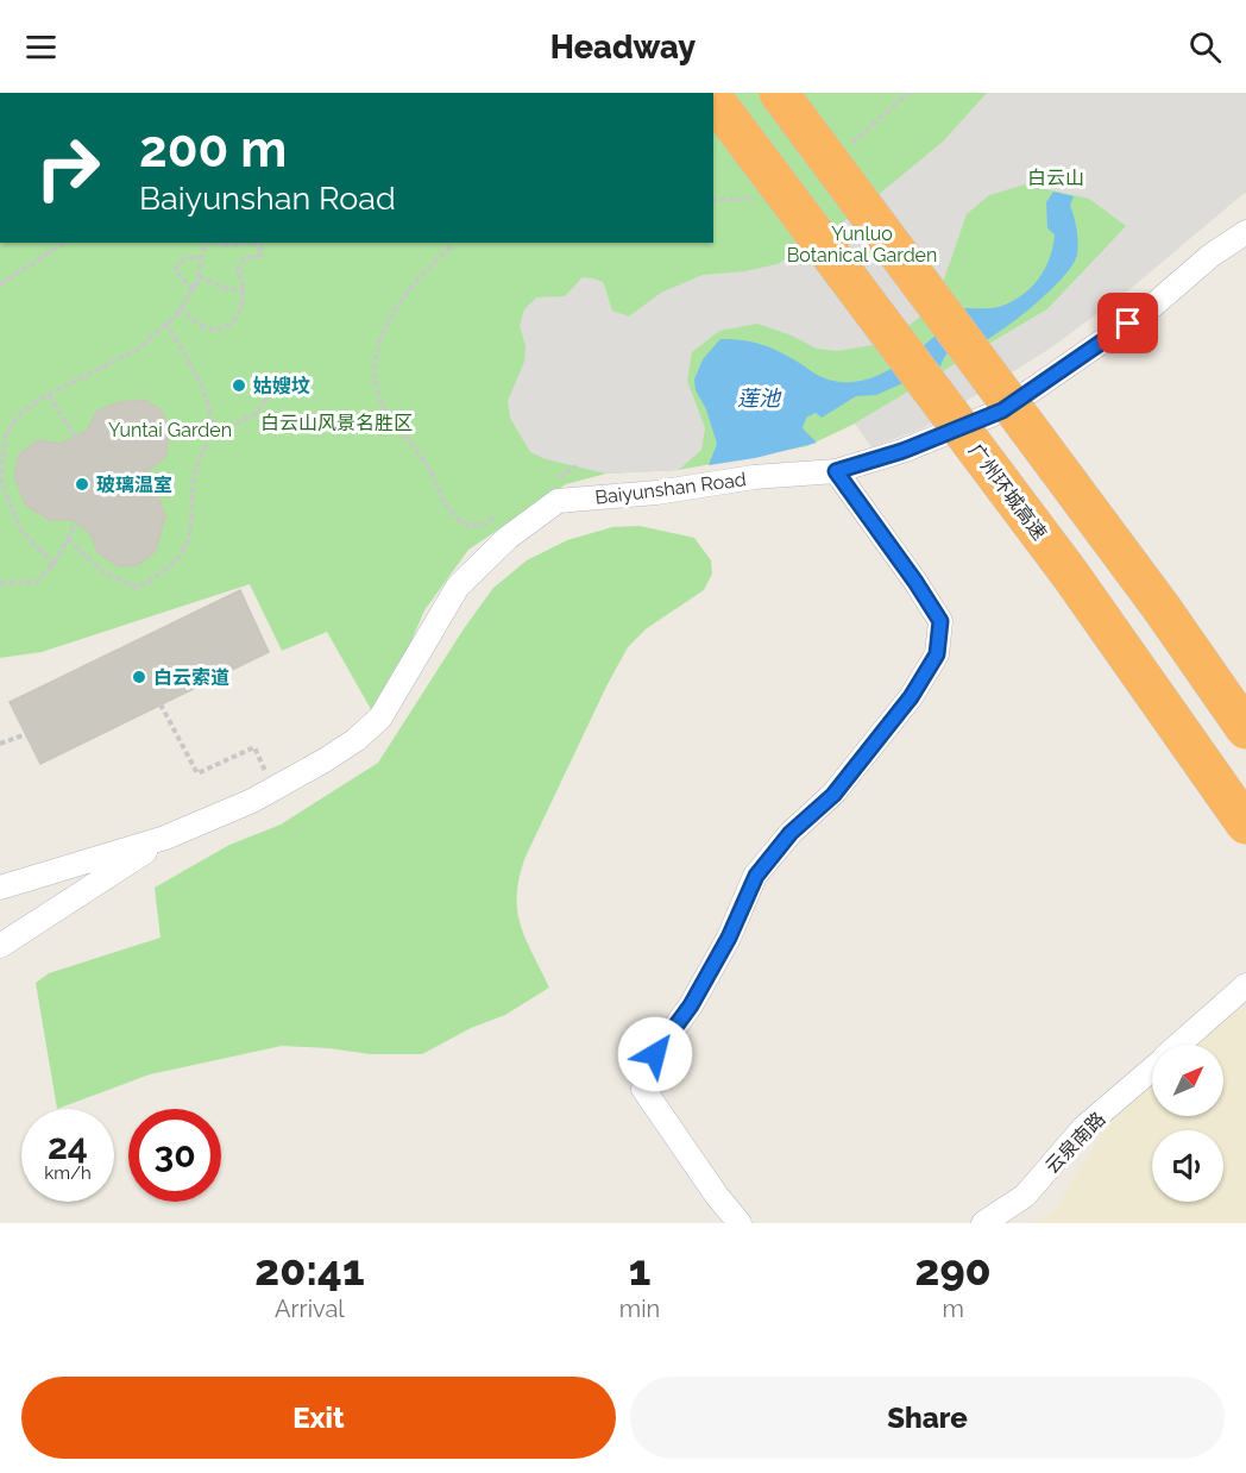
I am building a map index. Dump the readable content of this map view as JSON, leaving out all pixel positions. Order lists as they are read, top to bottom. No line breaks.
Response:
{"streets":{"highway":["广州环城高速"],"street":["Baiyunshan Road","云泉南路"]},"water":["莲池"],"parks":["白云山","Yunluo Botanical Garden","白云山风景名胜区","Yuntai Garden"],"places":["姑嫂坟","玻璃温室","白云索道"],"north":"top right","page":{"header":"Headway","turn":["200 m","Baiyunshan Road"],"speed":"24 km/h","limit":"30","eta":["20:41","Arrival","1","min","290","m"],"buttons":["Exit","Share"]}}
